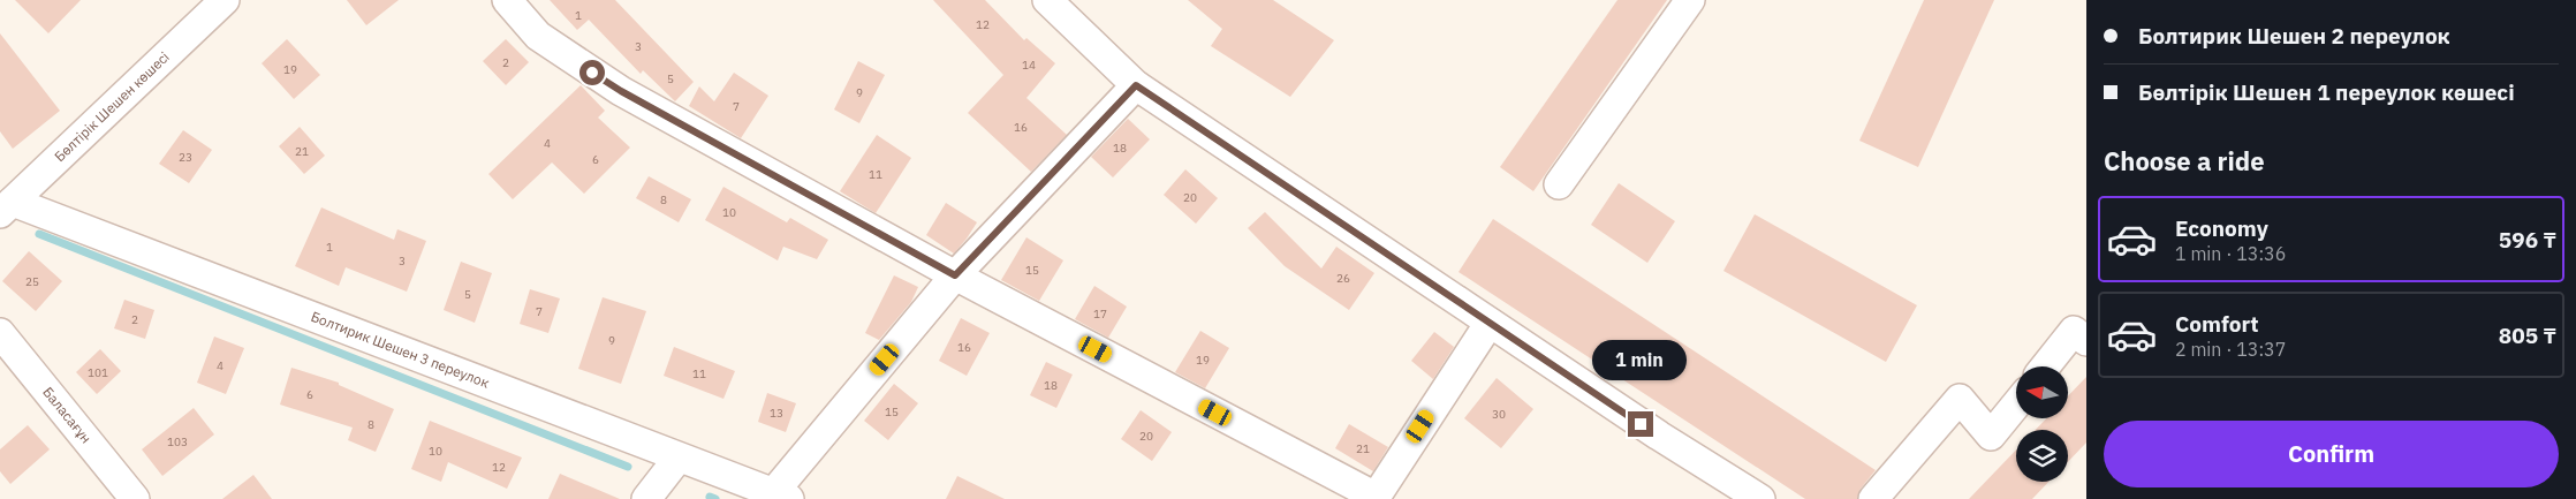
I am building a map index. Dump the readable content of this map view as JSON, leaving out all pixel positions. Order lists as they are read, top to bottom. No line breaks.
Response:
{"streets":{"street":["Бөлтірік Шешен көшесі","Болтирик Шешен 3 переулок","Баласағұн"]},"crossings":[["Бөлтірік Шешен көшесі","Болтирик Шешен 3 переулок"]],"house_numbers":["1","12","3","2","14","19","5","9","7","16","4","18","21","23","6","11","20","8","10","1","3","15","26","25","5","7","17","2","9","16","19","4","101","11","18","6","15","13","30","8","20","103","21","10","12"],"north":"left","page":{"banner":["Болтирик Шешен 2 переулок","Бөлтірік Шешен 1 переулок көшесі"],"heading":"Choose a ride","list":[{"name":"Economy","note":"1 min · 13:36","value":"596 ₸"},{"name":"Comfort","note":"2 min · 13:37","value":"805 ₸"}],"bubble":"1 min","buttons":"Confirm"}}
